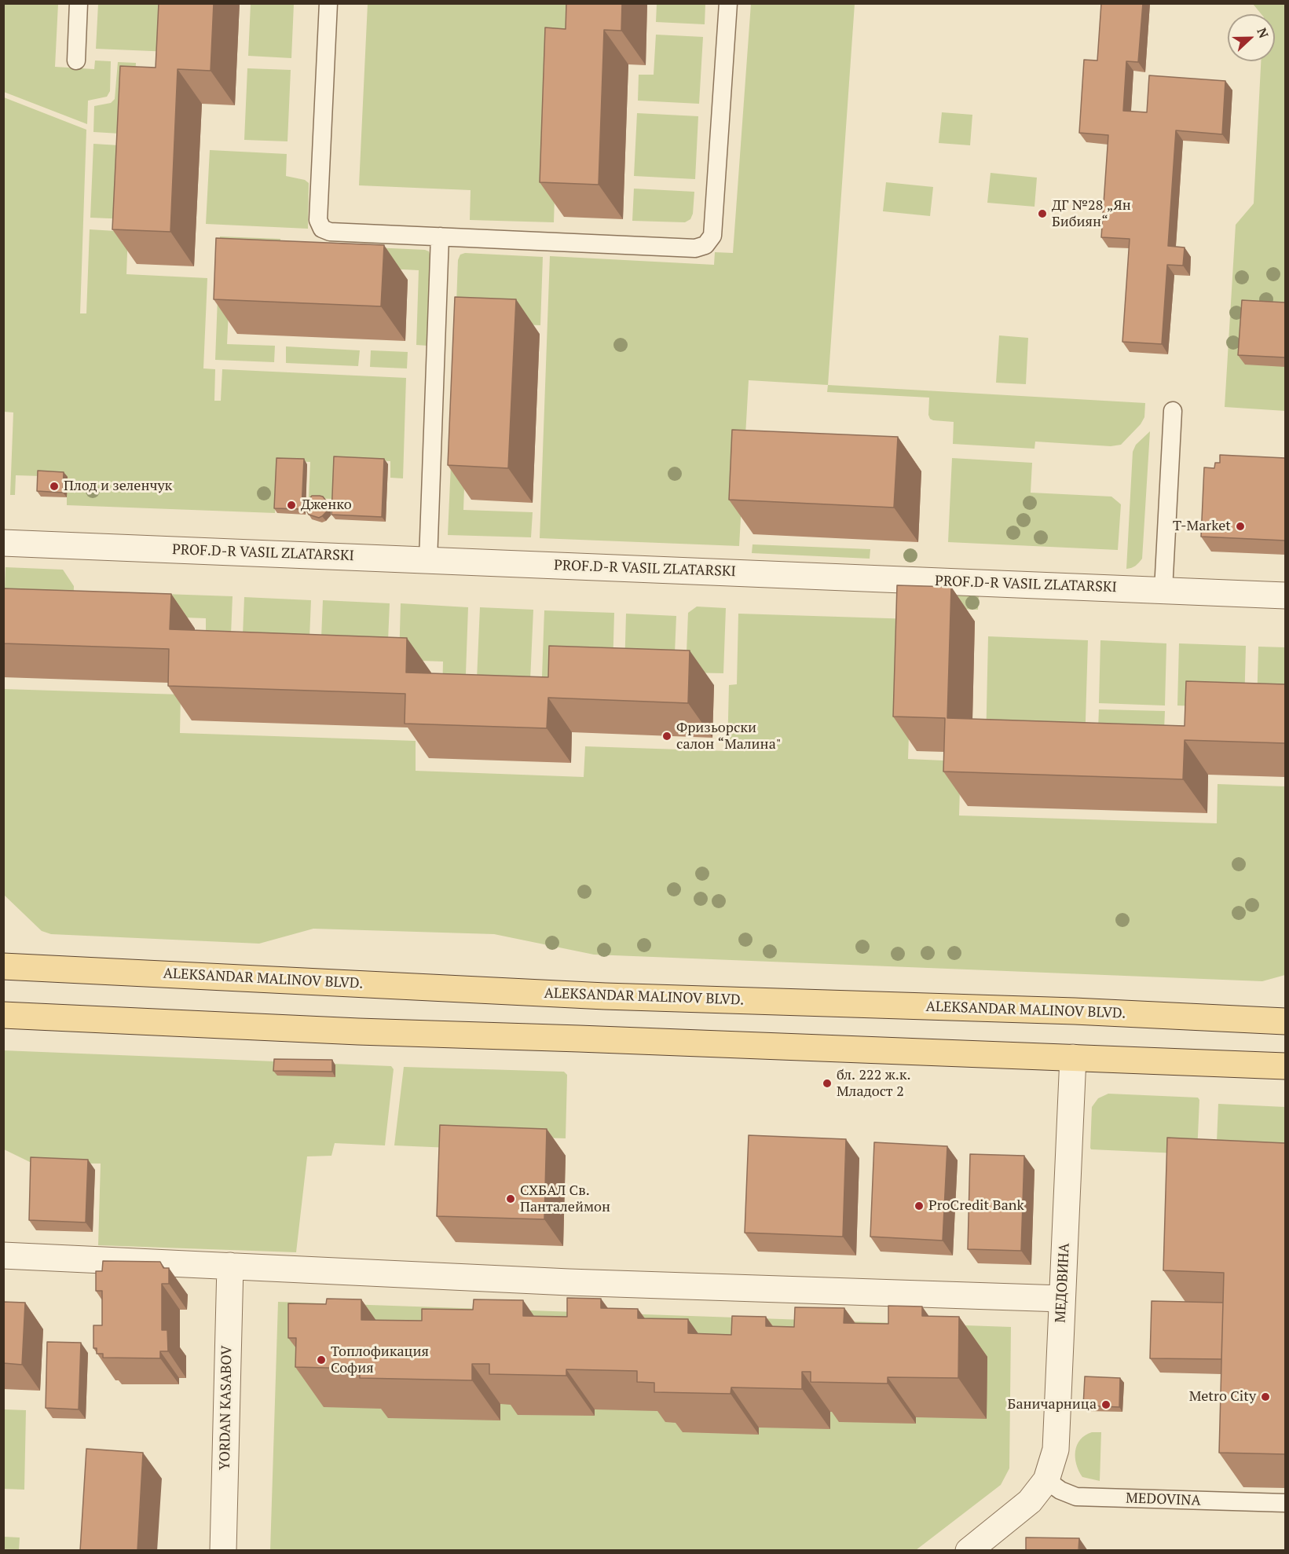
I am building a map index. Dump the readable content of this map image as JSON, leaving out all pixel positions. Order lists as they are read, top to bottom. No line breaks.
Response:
{"streets":{"main road":["ALEKSANDAR MALINOV BLVD."],"street":["PROF.D-R VASIL ZLATARSKI","МЕДОВИНА","YORDAN KASABOV"],"lane":["MEDOVINA"]},"crossings":[["МЕДОВИНА","MEDOVINA"]],"places":["ДГ №28 „Ян Бибиян“","Плод и зеленчук","Дженко","T-Market","Фризьорски салон “Малина\"","бл. 222 ж.к. Младост 2","СХБАЛ Св. Панталеймон","ProCredit Bank","Топлофикация София","Metro City","Баничарница"],"north":"right"}
